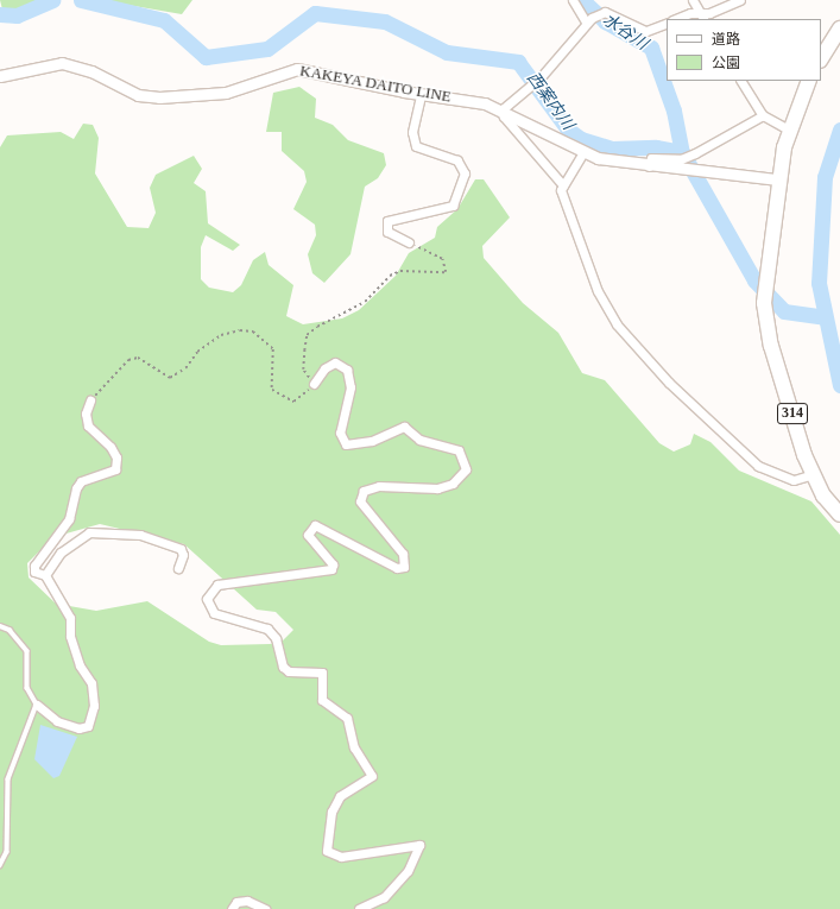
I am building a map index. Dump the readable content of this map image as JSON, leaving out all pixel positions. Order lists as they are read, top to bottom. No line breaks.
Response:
{"streets":{"highway":["314"],"main road":["KAKEYA DAITO LINE"]},"crossings":[["KAKEYA DAITO LINE","314"]],"water":["水谷川","西案内川"],"legend":["道路","公園"]}
